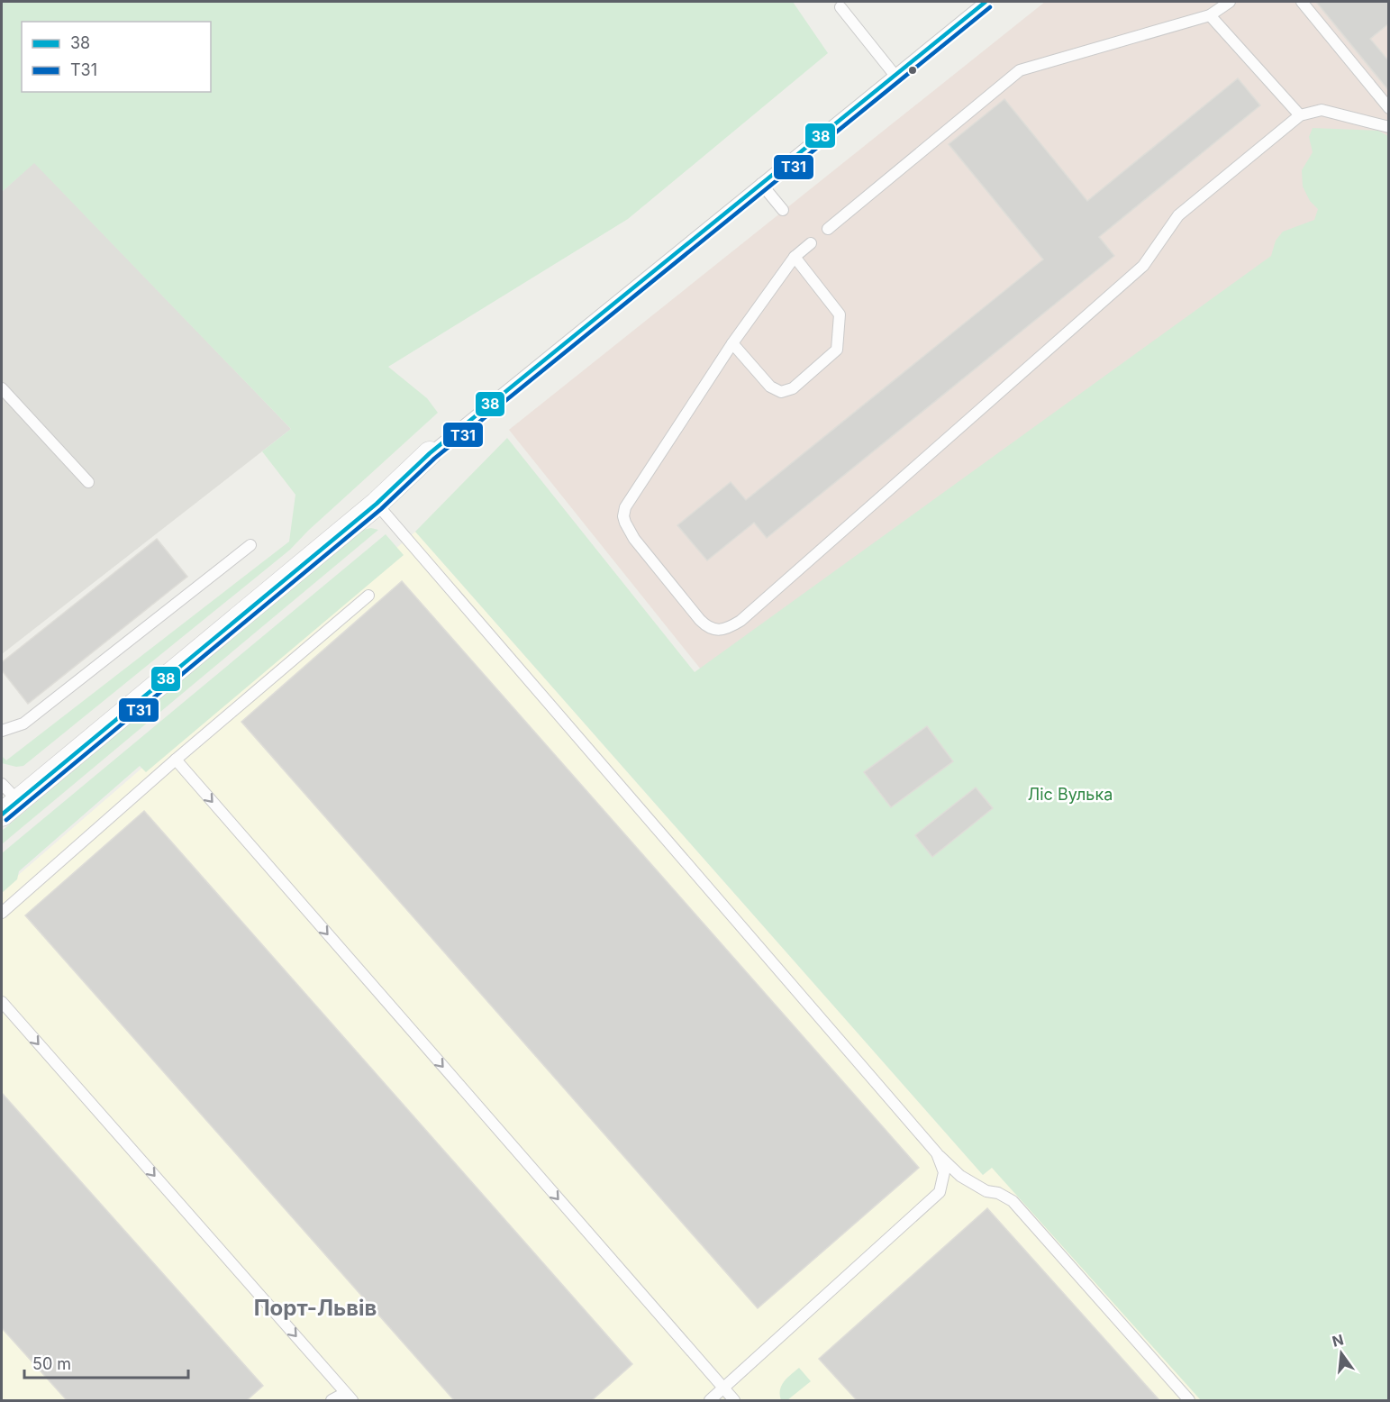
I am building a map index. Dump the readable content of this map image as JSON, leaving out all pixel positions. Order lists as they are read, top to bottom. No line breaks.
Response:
{"districts":["Порт-Львів"],"parks":["Ліс Вулька"],"lines":["transit line 38","transit line Т31"],"legend":["38","Т31"],"scale_bar":"50 m","north":"top"}
